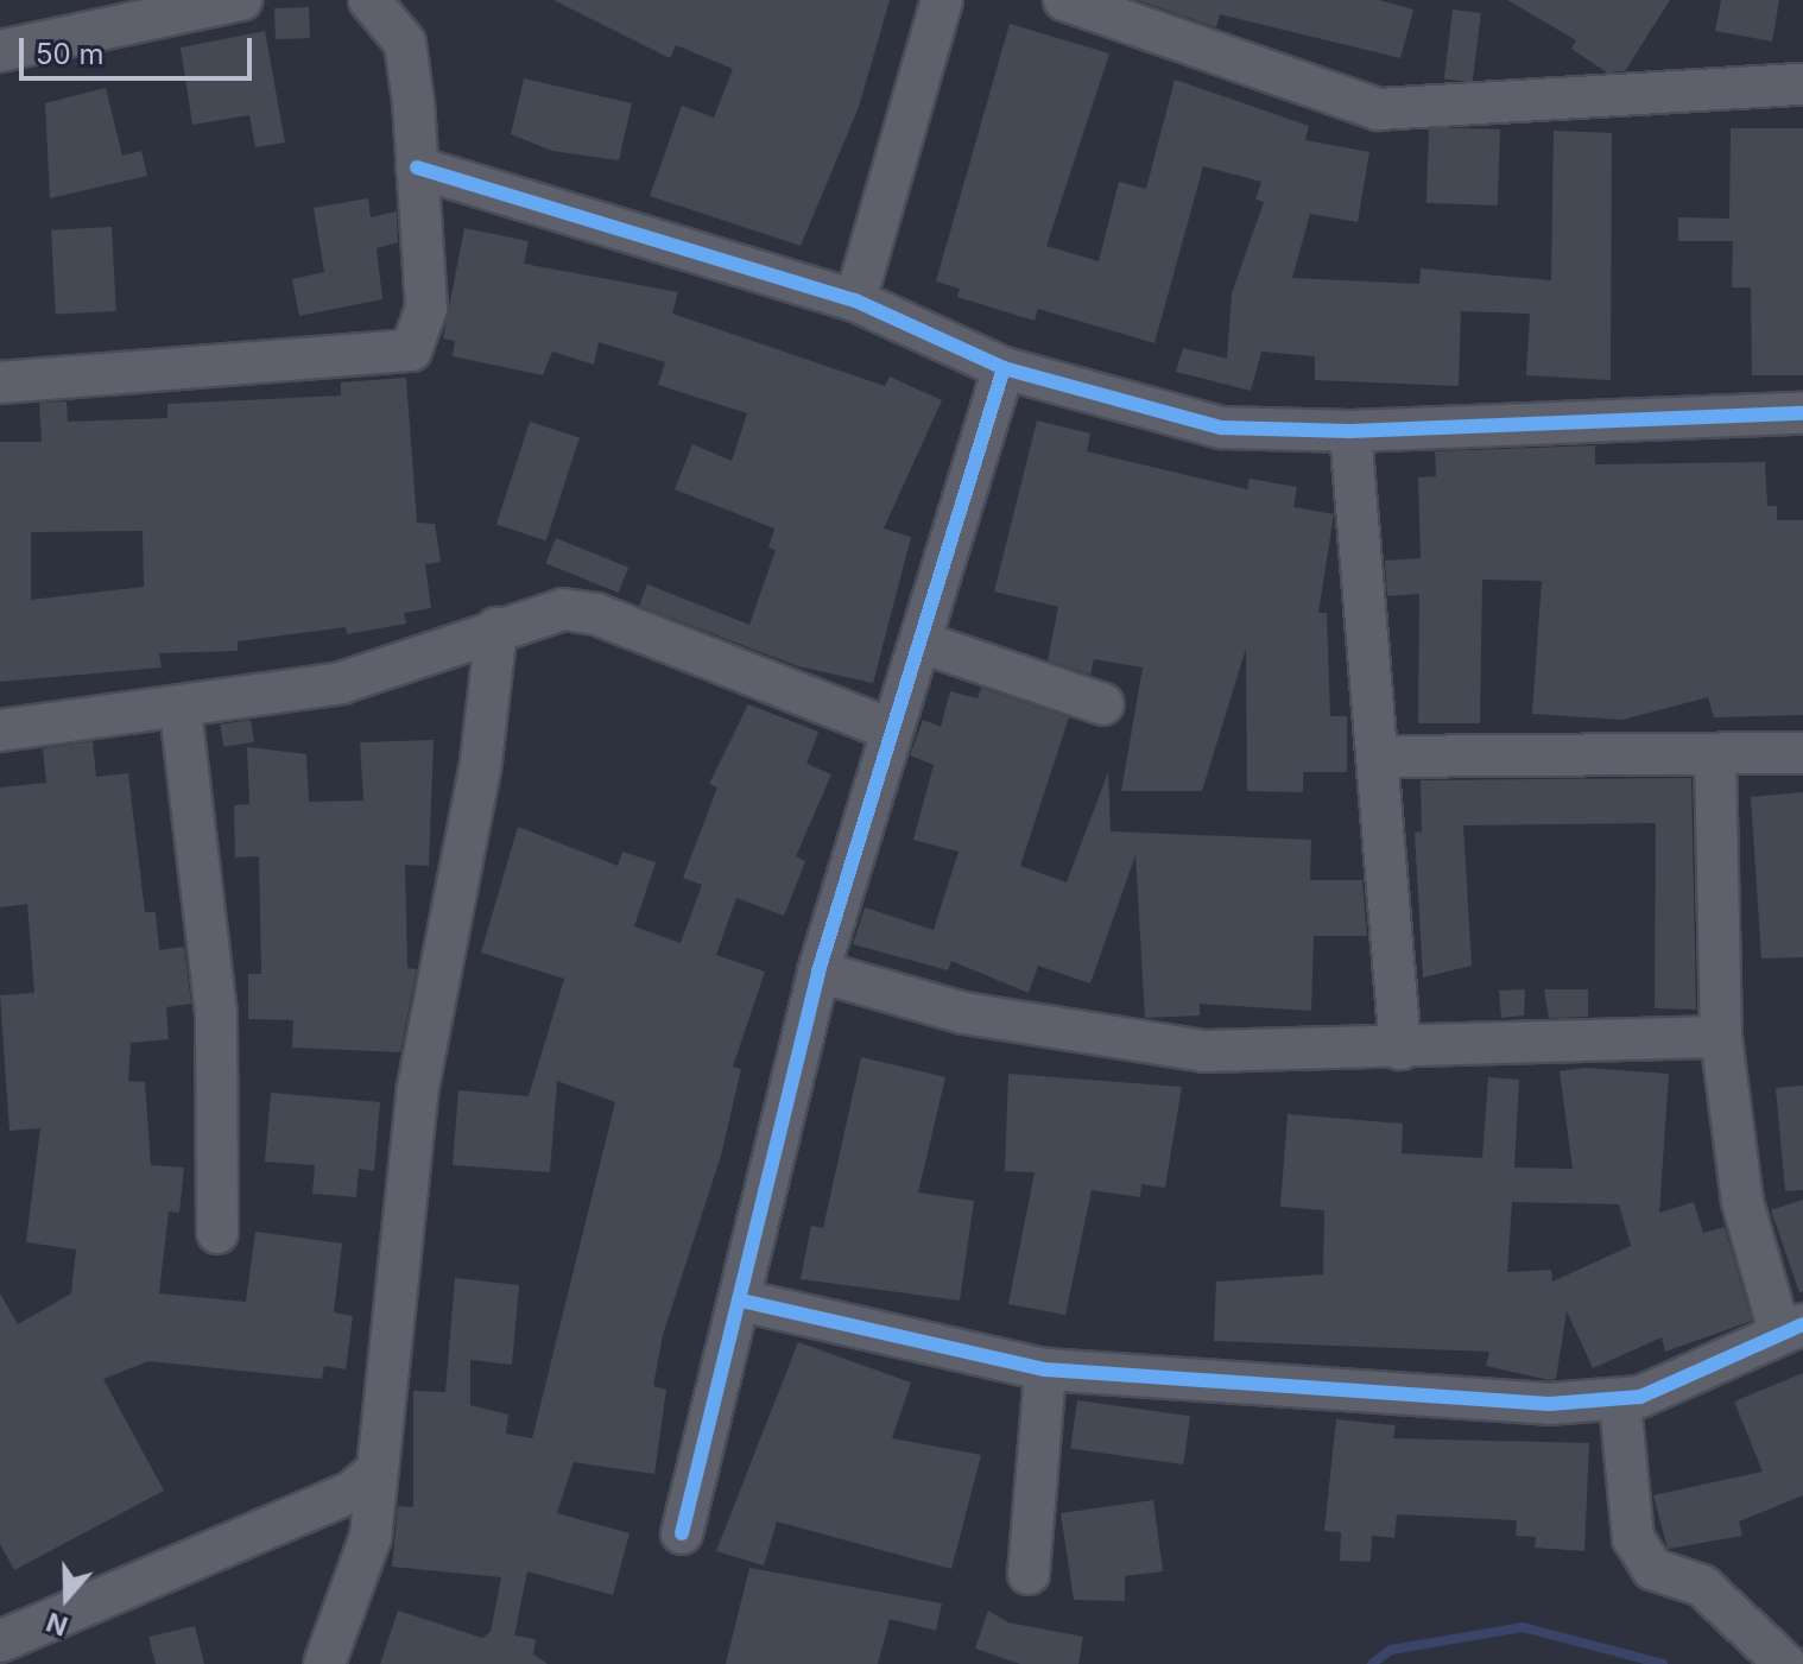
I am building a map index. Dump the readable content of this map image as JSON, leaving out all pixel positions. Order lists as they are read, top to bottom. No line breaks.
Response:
{"scale_bar":"50 m","north":"bottom"}
